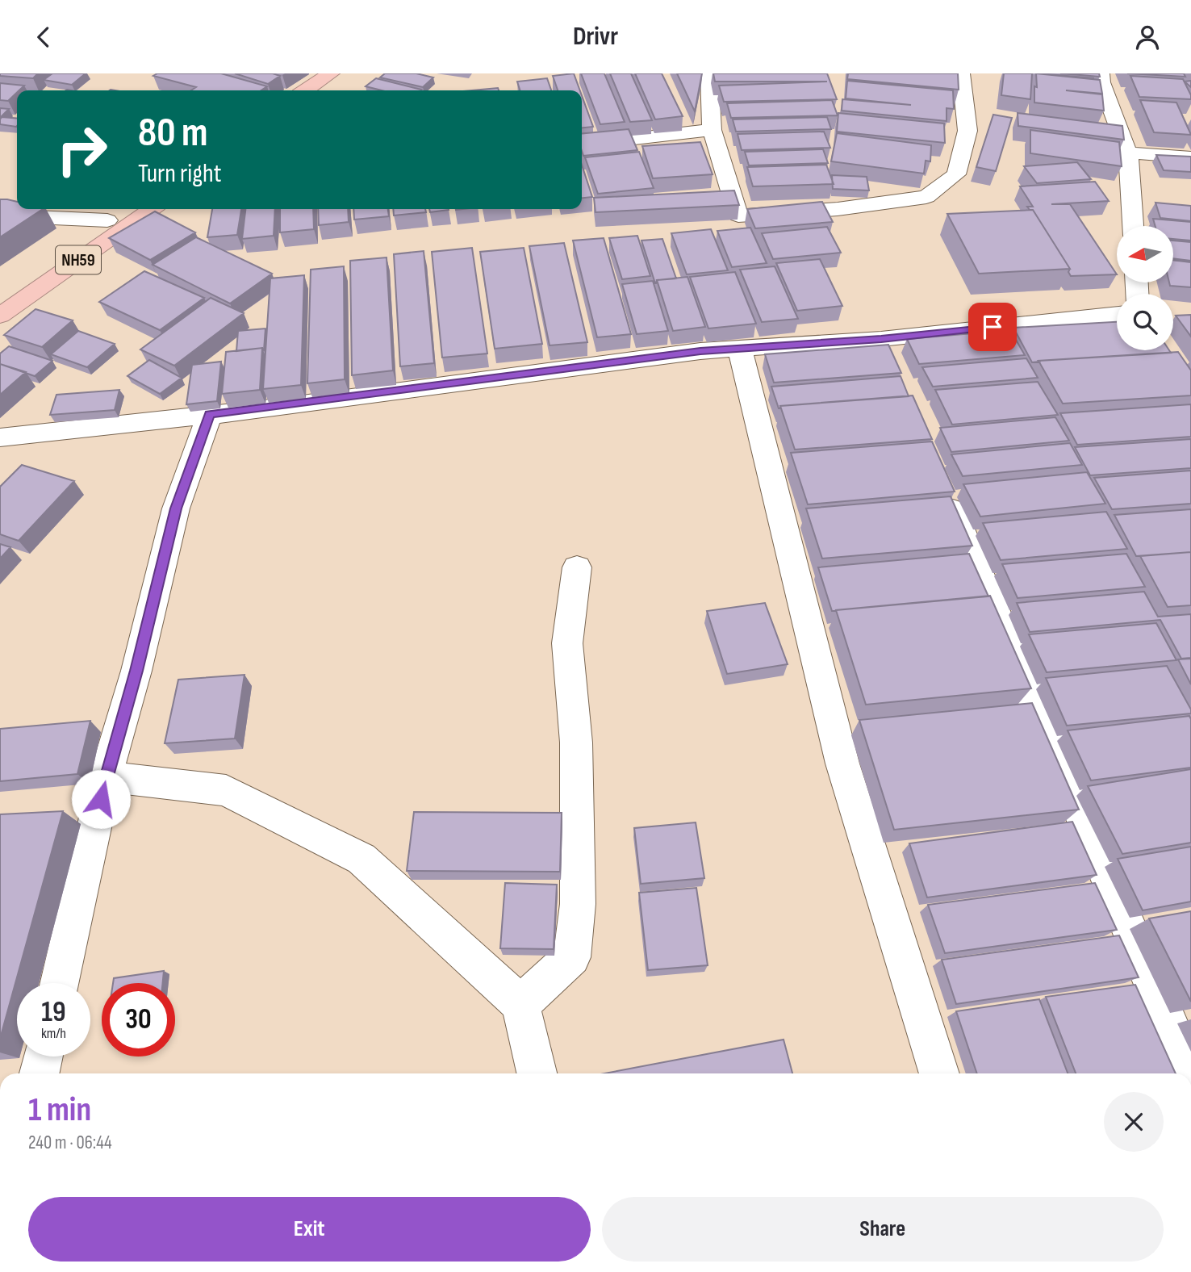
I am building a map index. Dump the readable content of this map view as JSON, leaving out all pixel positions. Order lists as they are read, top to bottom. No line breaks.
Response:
{"streets":{"highway":["NH59"]},"north":"left","page":{"header":"Drivr","turn":["80 m","Turn right"],"speed":"19 km/h","limit":"30","heading":["1 min","240 m · 06:44"],"buttons":["Exit","Share"]}}
